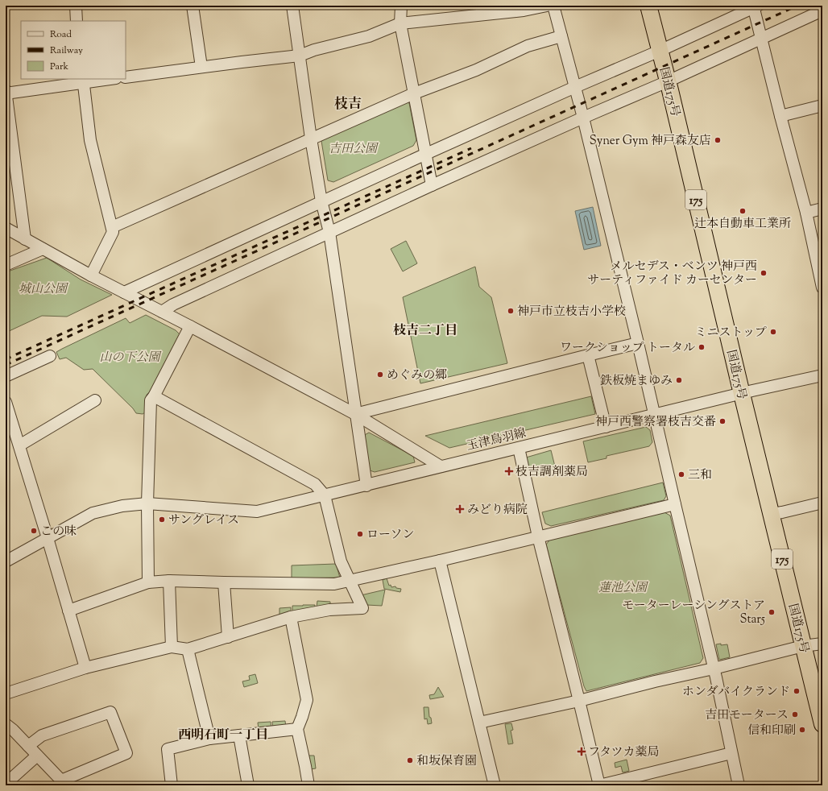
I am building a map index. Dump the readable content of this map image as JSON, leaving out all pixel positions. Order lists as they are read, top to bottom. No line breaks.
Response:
{"streets":{"highway":["国道175号","175"],"street":["玉津鳥羽線"]},"crossings":[["国道175号","玉津鳥羽線"]],"districts":["枝吉","枝吉二丁目","西明石町一丁目"],"parks":["吉田公園","城山公園","山の下公園","蓮池公園"],"places":{"other":["Syner Gym 神戸森友店","辻本自動車工業所","メルセデス・ベンツ 神戸西 サーティファイド カーセンター","神戸市立枝吉小学校","ミニストップ","ワークショップ トータル","めぐみの郷","鉄板焼まゆみ","神戸西警察署枝吉交番","三和","サングレイス","この味","ローソン","モーターレーシングストア Star5","ホンダバイクランド","吉田モータース","信和印刷","和坂保育園"],"health":["枝吉調剤薬局","みどり病院","フタツカ薬局"]},"legend":["Road","Railway","Park"]}
